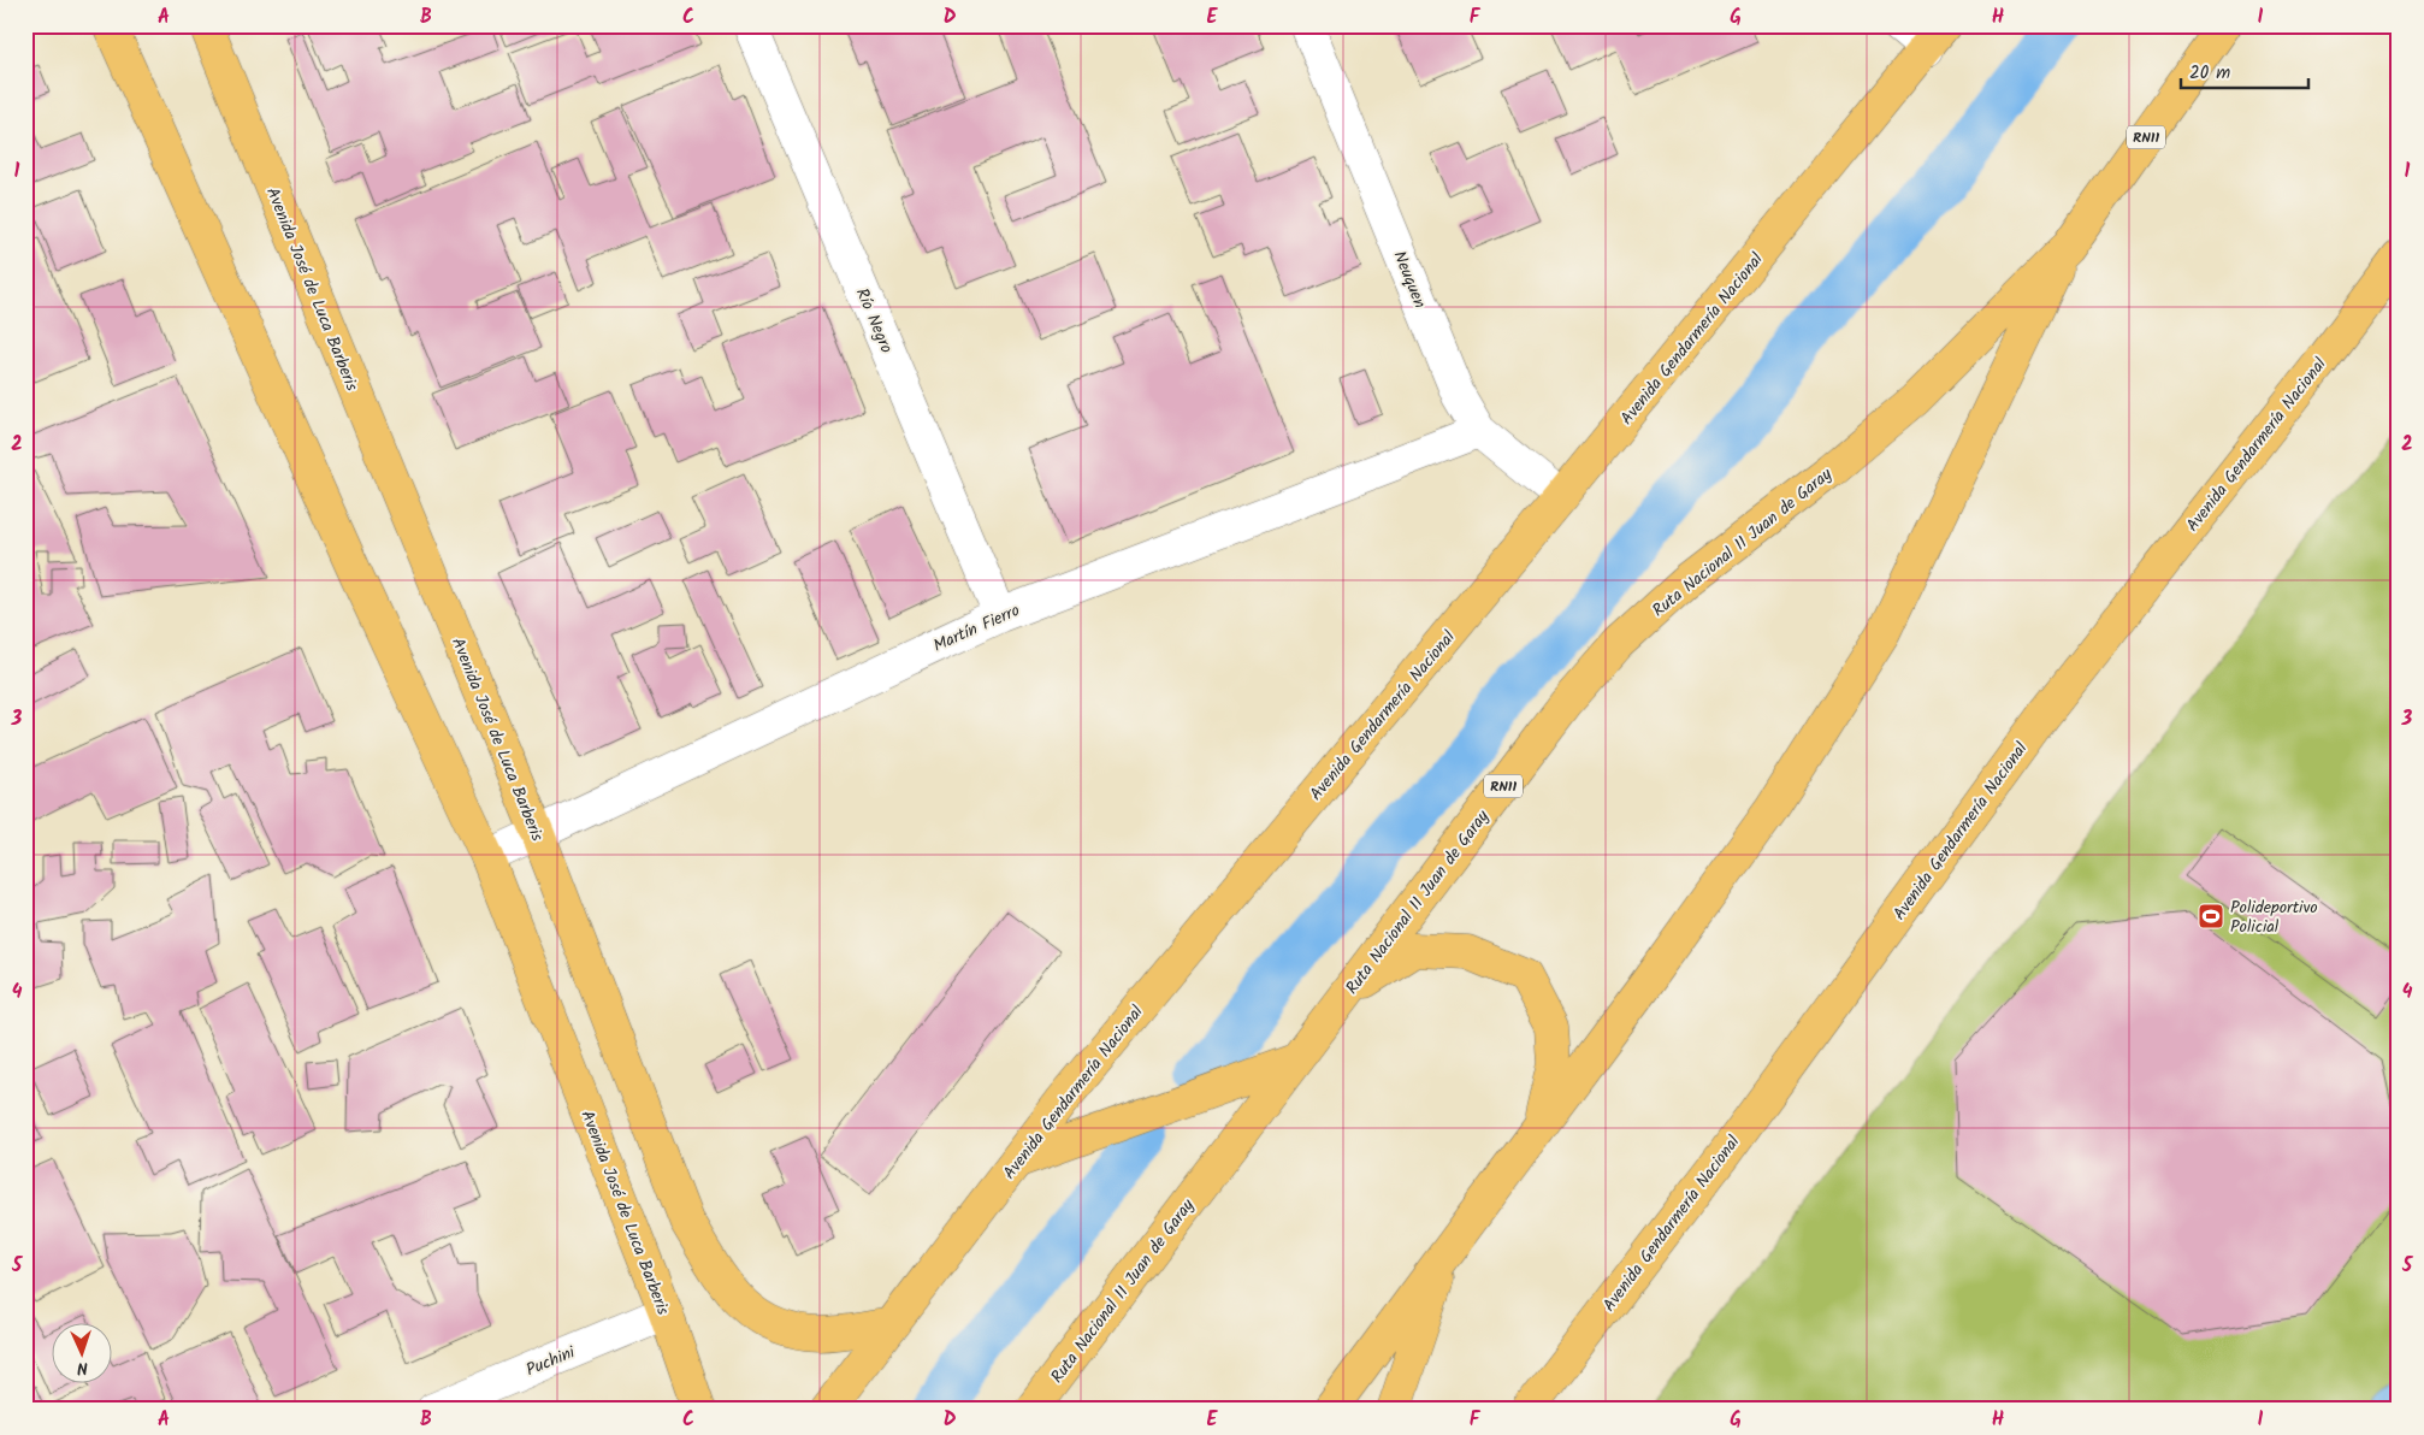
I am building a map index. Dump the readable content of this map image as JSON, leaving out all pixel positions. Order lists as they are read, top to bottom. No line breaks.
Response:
{"streets":{"main road":["RN11","Avenida José de Luca Barberis","Avenida Gendarmería Nacional","Ruta Nacional 11 Juan de Garay"],"street":["Neuquen","Río Negro","Martín Fierro","Puchini"]},"crossings":[["Neuquen","Avenida Gendarmería Nacional"],["Neuquen","Martín Fierro"],["Avenida José de Luca Barberis","Avenida Gendarmería Nacional"],["Avenida José de Luca Barberis","Martín Fierro"],["Avenida José de Luca Barberis","Puchini"],["Río Negro","Martín Fierro"]],"places":{"sports":["Polideportivo Policial"]},"scale_bar":"20 m","north":"bottom","grid":{"columns":["A","B","C","D","E","F","G","H","I"],"rows":["1","2","3","4","5"]}}
